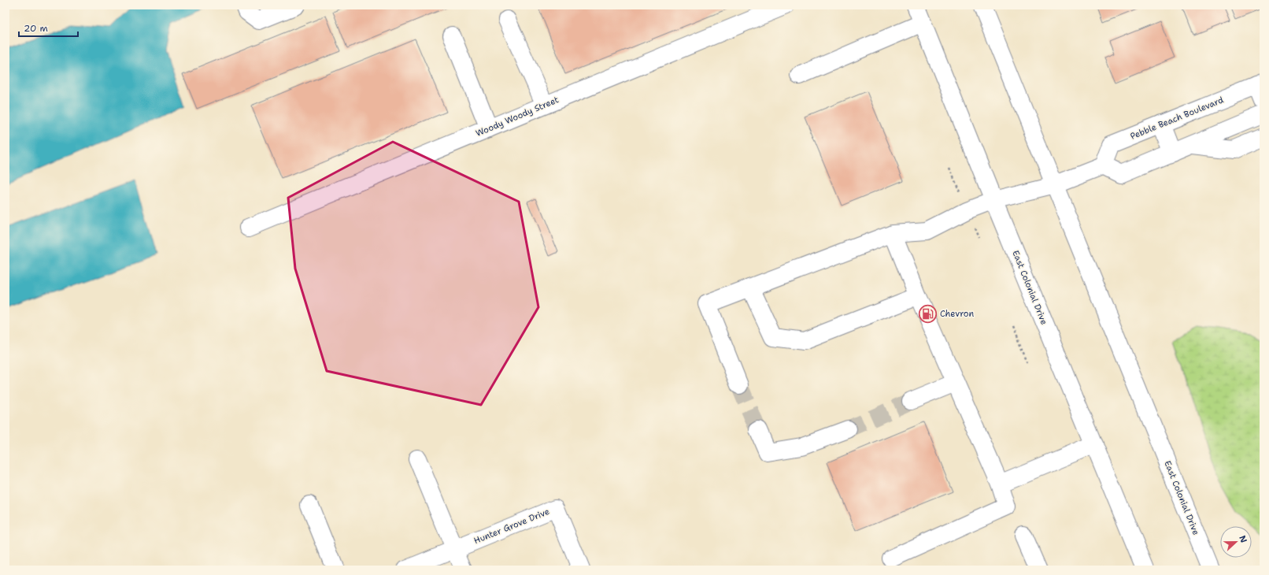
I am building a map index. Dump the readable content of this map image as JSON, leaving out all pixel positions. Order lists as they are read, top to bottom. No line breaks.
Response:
{"streets":{"main road":["Woody Woody Street","Pebble Beach Boulevard","East Colonial Drive","Hunter Grove Drive"]},"places":{"fuel station":["Chevron"]},"scale_bar":"20 m","north":"right"}
